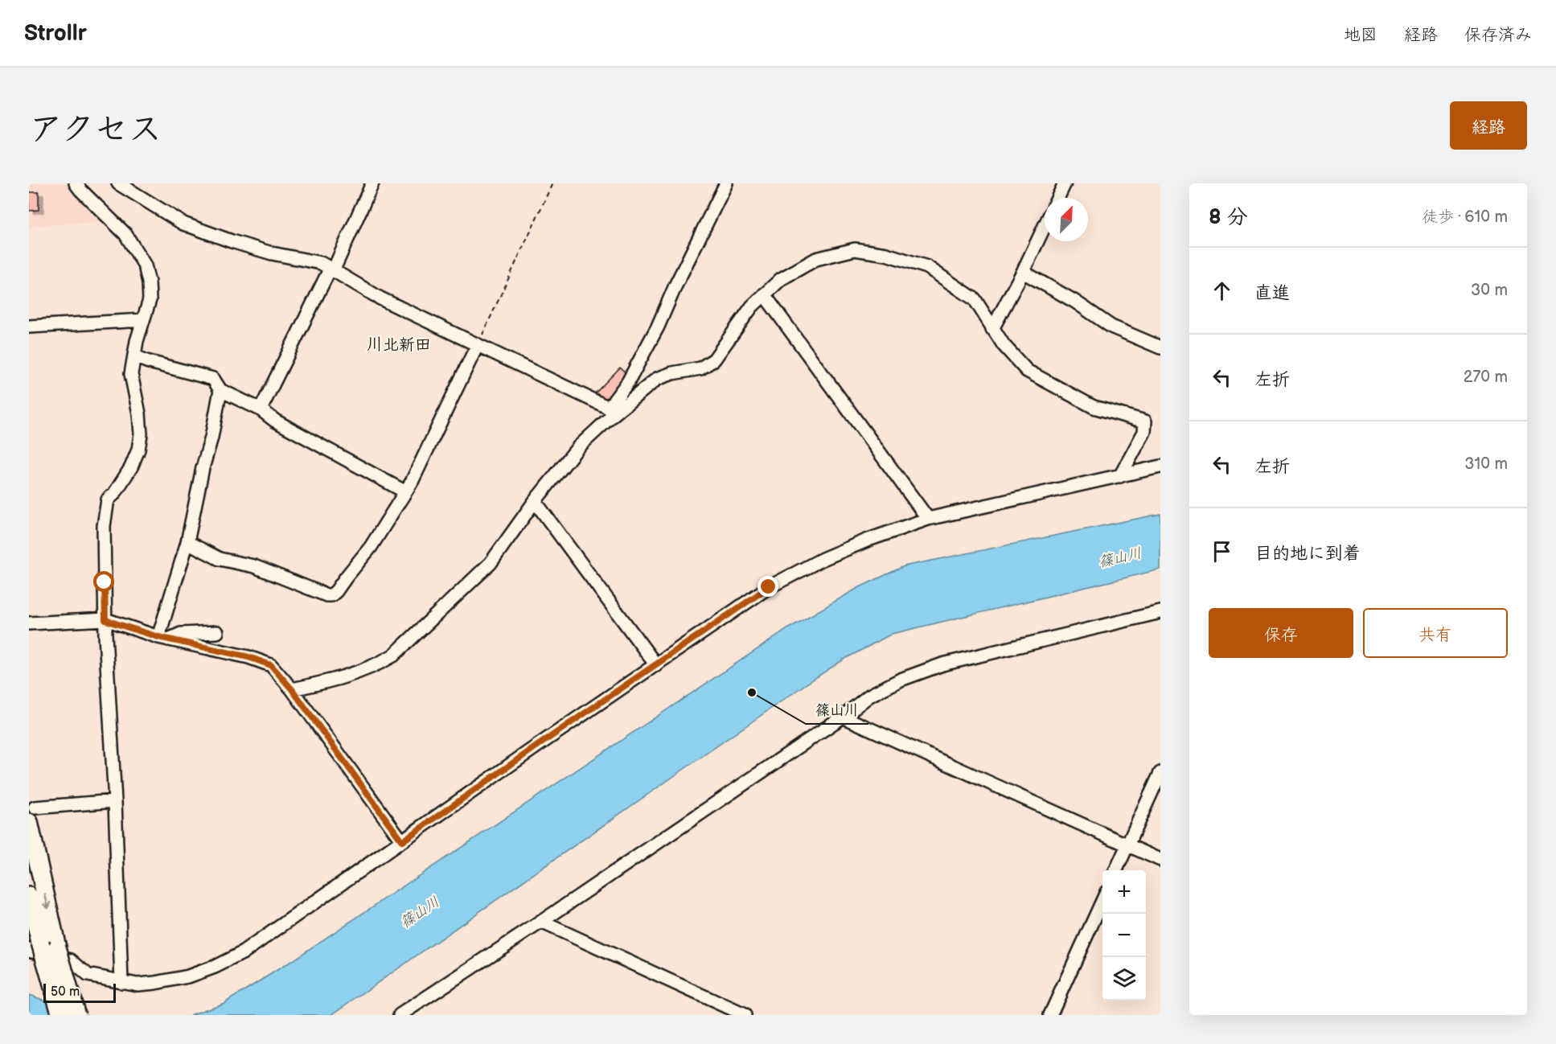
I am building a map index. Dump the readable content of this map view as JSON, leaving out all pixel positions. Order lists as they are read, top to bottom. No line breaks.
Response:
{"districts":["川北新田"],"water":["篠山川"],"places":["篠山川"],"scale_bar":"50 m","north":"top right","page":{"header":"Strollr","nav":["地図","経路","保存済み"],"title":"アクセス","buttons":["経路",["保存","共有"]],"heading":["8 分","徒歩 · 610 m"],"list":[["直進","30 m"],["左折","270 m"],["左折","310 m"],"目的地に到着"],"map_buttons":["+","−"],"scale":"50 m"}}
